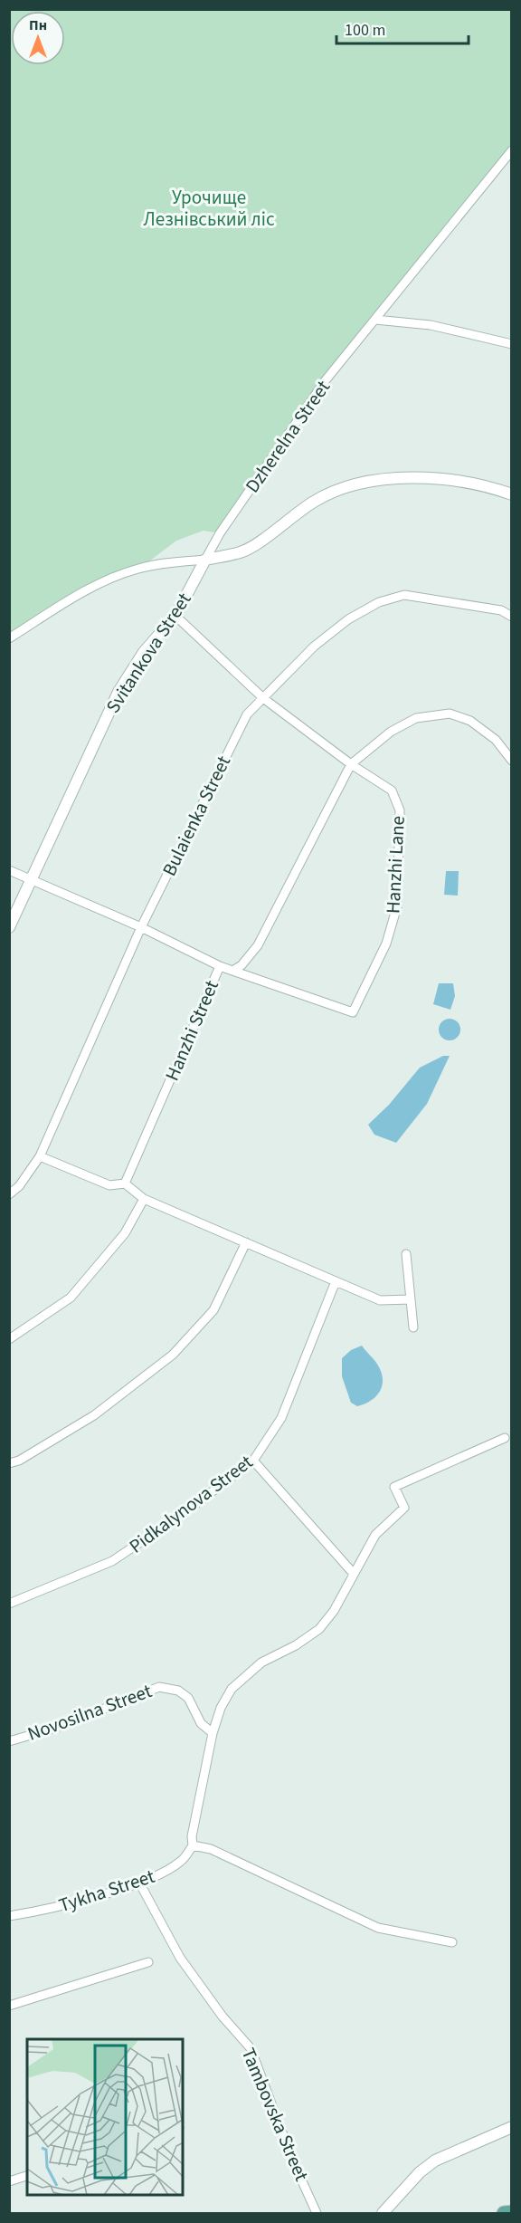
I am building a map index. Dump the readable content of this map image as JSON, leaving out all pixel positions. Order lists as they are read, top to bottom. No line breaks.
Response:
{"streets":{"street":["Dzherelna Street","Svitankova Street","Bulaienka Street","Hanzhi Lane","Hanzhi Street","Pidkalynova Street","Novosilna Street","Tykha Street","Tambovska Street"]},"crossings":[["Dzherelna Street","Svitankova Street"],["Svitankova Street","Hanzhi Lane"],["Bulaienka Street","Hanzhi Lane"],["Hanzhi Lane","Hanzhi Street"],["Tykha Street","Tambovska Street"]],"parks":["Урочище Лезнівський ліс"],"scale_bar":"100 m","north":"top"}
